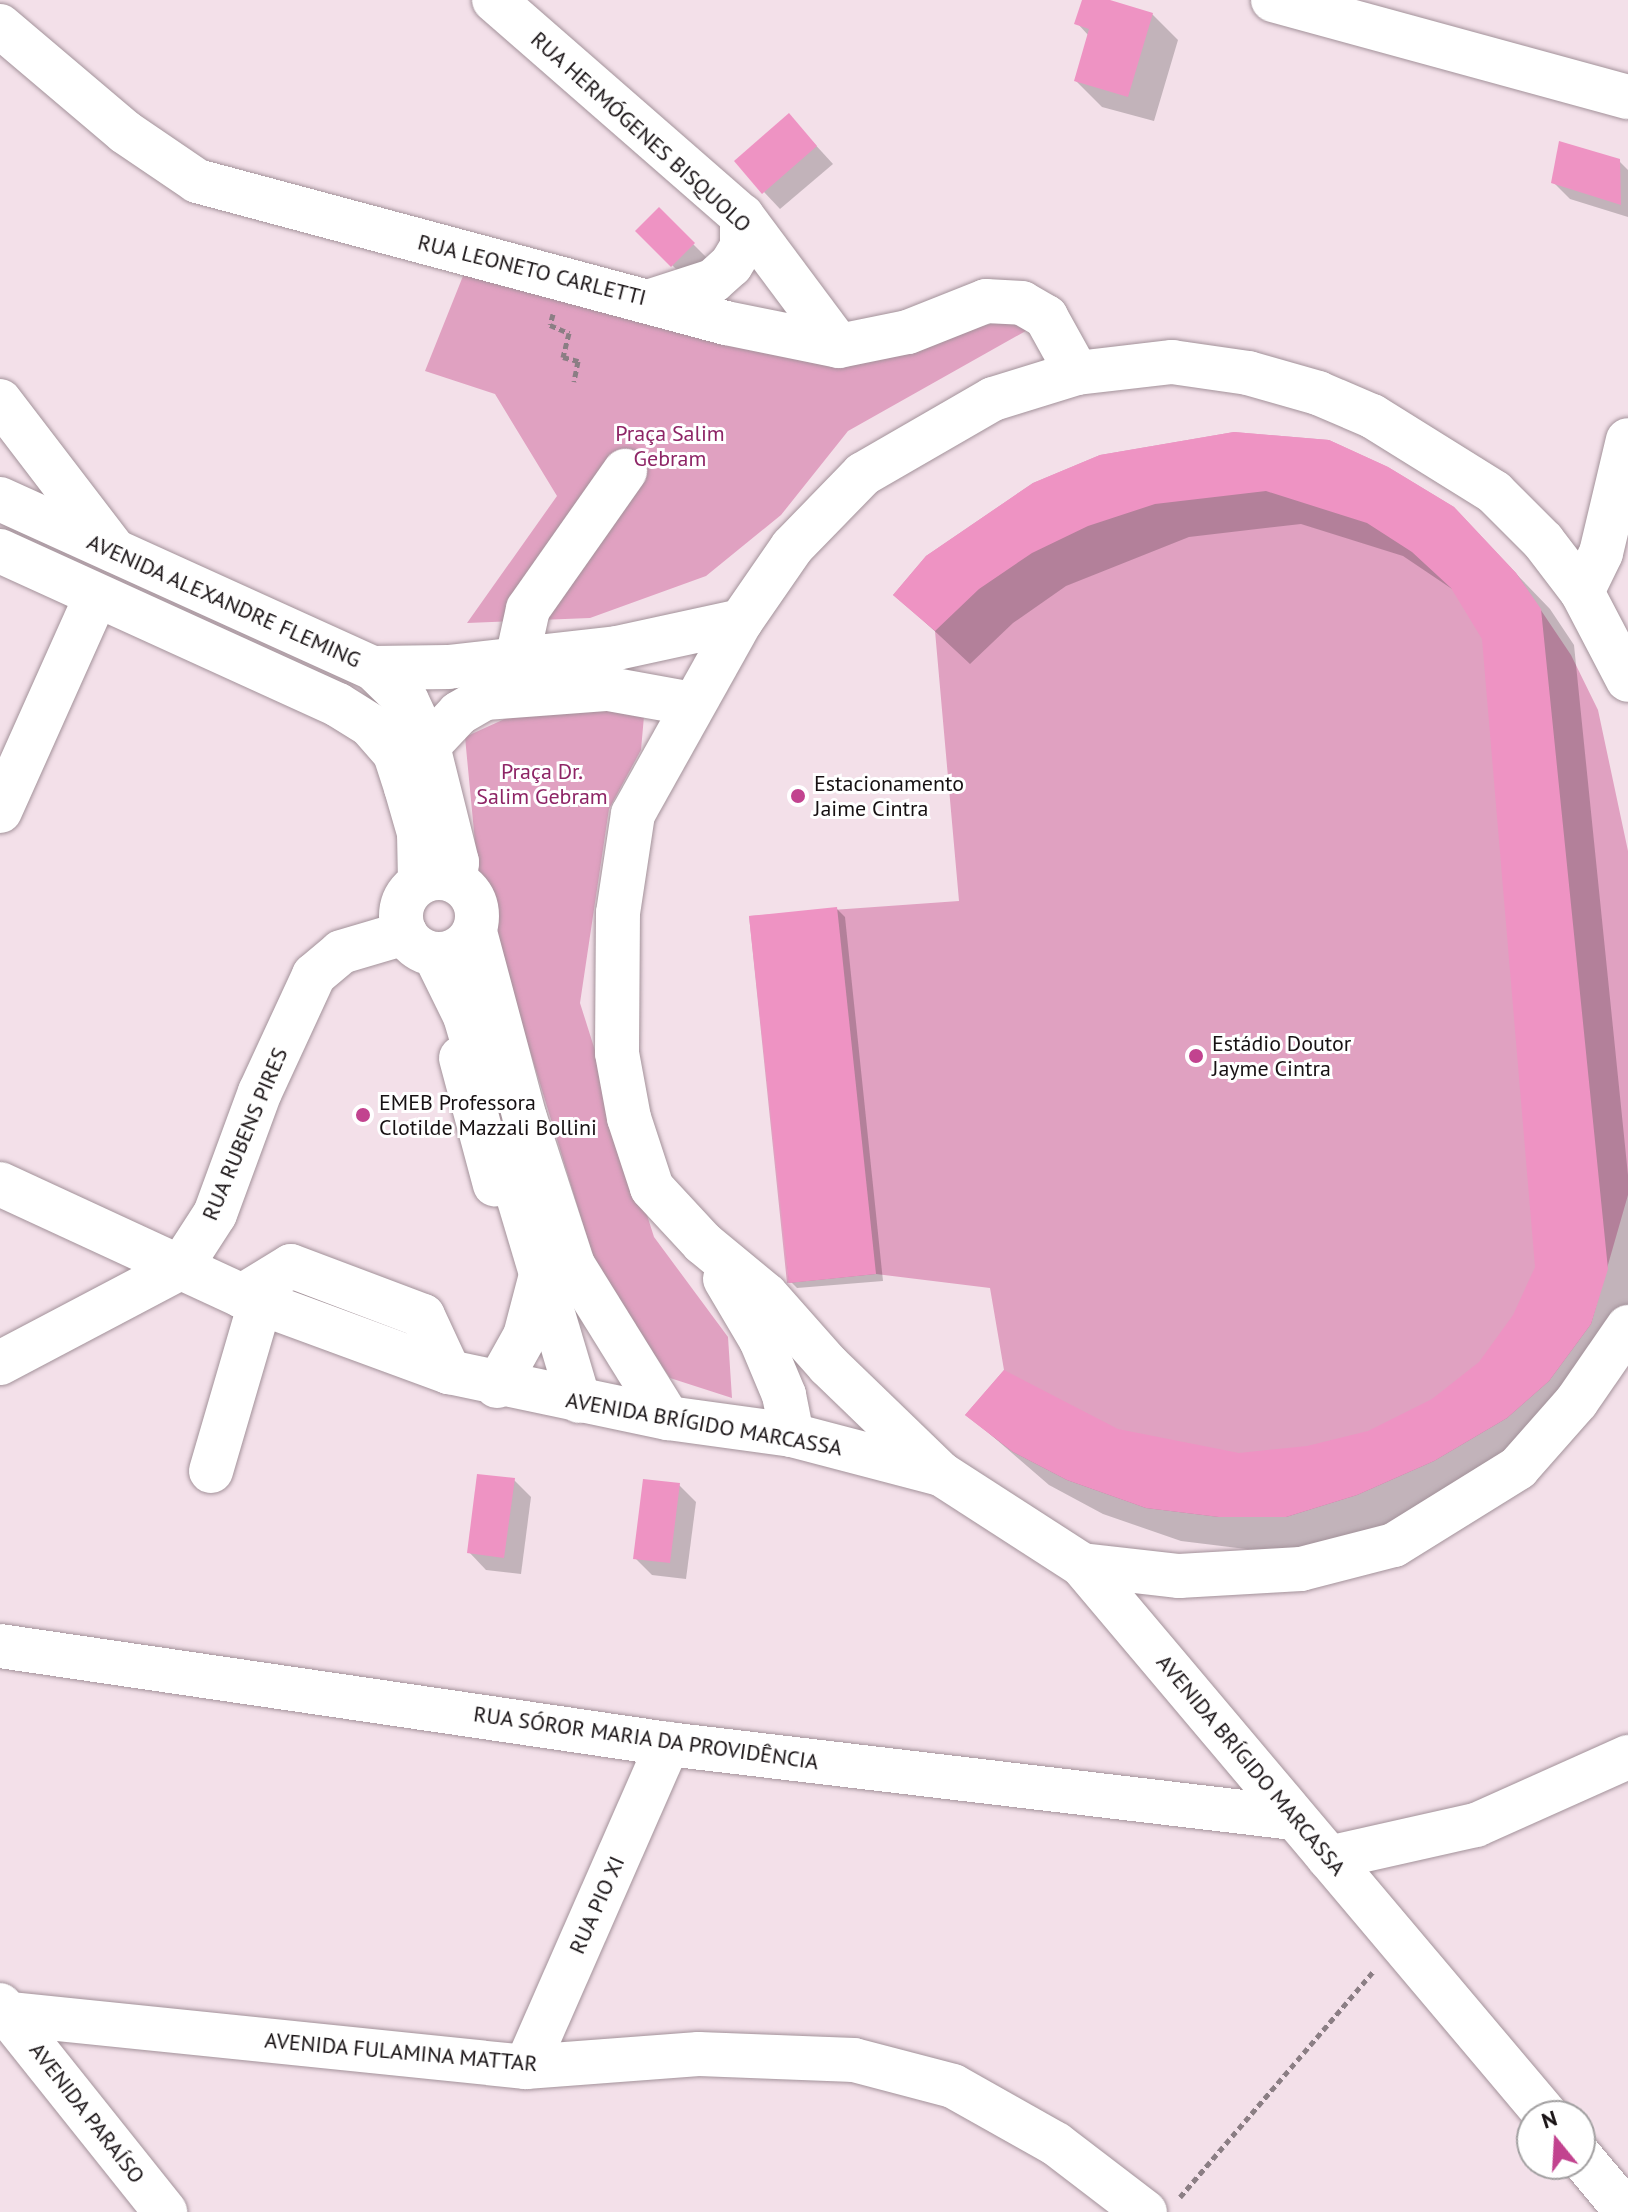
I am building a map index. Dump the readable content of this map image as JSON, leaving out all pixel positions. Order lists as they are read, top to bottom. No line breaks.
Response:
{"streets":{"street":["RUA HERMÓGENES BISQUOLO","RUA LEONETO CARLETTI","AVENIDA ALEXANDRE FLEMING","RUA RUBENS PIRES","AVENIDA BRÍGIDO MARCASSA","RUA SÓROR MARIA DA PROVIDÊNCIA","RUA PIO XI","AVENIDA FULAMINA MATTAR","AVENIDA PARAÍSO"]},"crossings":[["RUA HERMÓGENES BISQUOLO","RUA LEONETO CARLETTI"],["AVENIDA BRÍGIDO MARCASSA","RUA SÓROR MARIA DA PROVIDÊNCIA"],["RUA SÓROR MARIA DA PROVIDÊNCIA","RUA PIO XI"],["RUA PIO XI","AVENIDA FULAMINA MATTAR"],["AVENIDA FULAMINA MATTAR","AVENIDA PARAÍSO"]],"parks":["Praça Salim Gebram","Praça Dr. Salim Gebram"],"places":["Estacionamento Jaime Cintra","Estádio Doutor Jayme Cintra","EMEB Professora Clotilde Mazzali Bollini"],"north":"top"}
